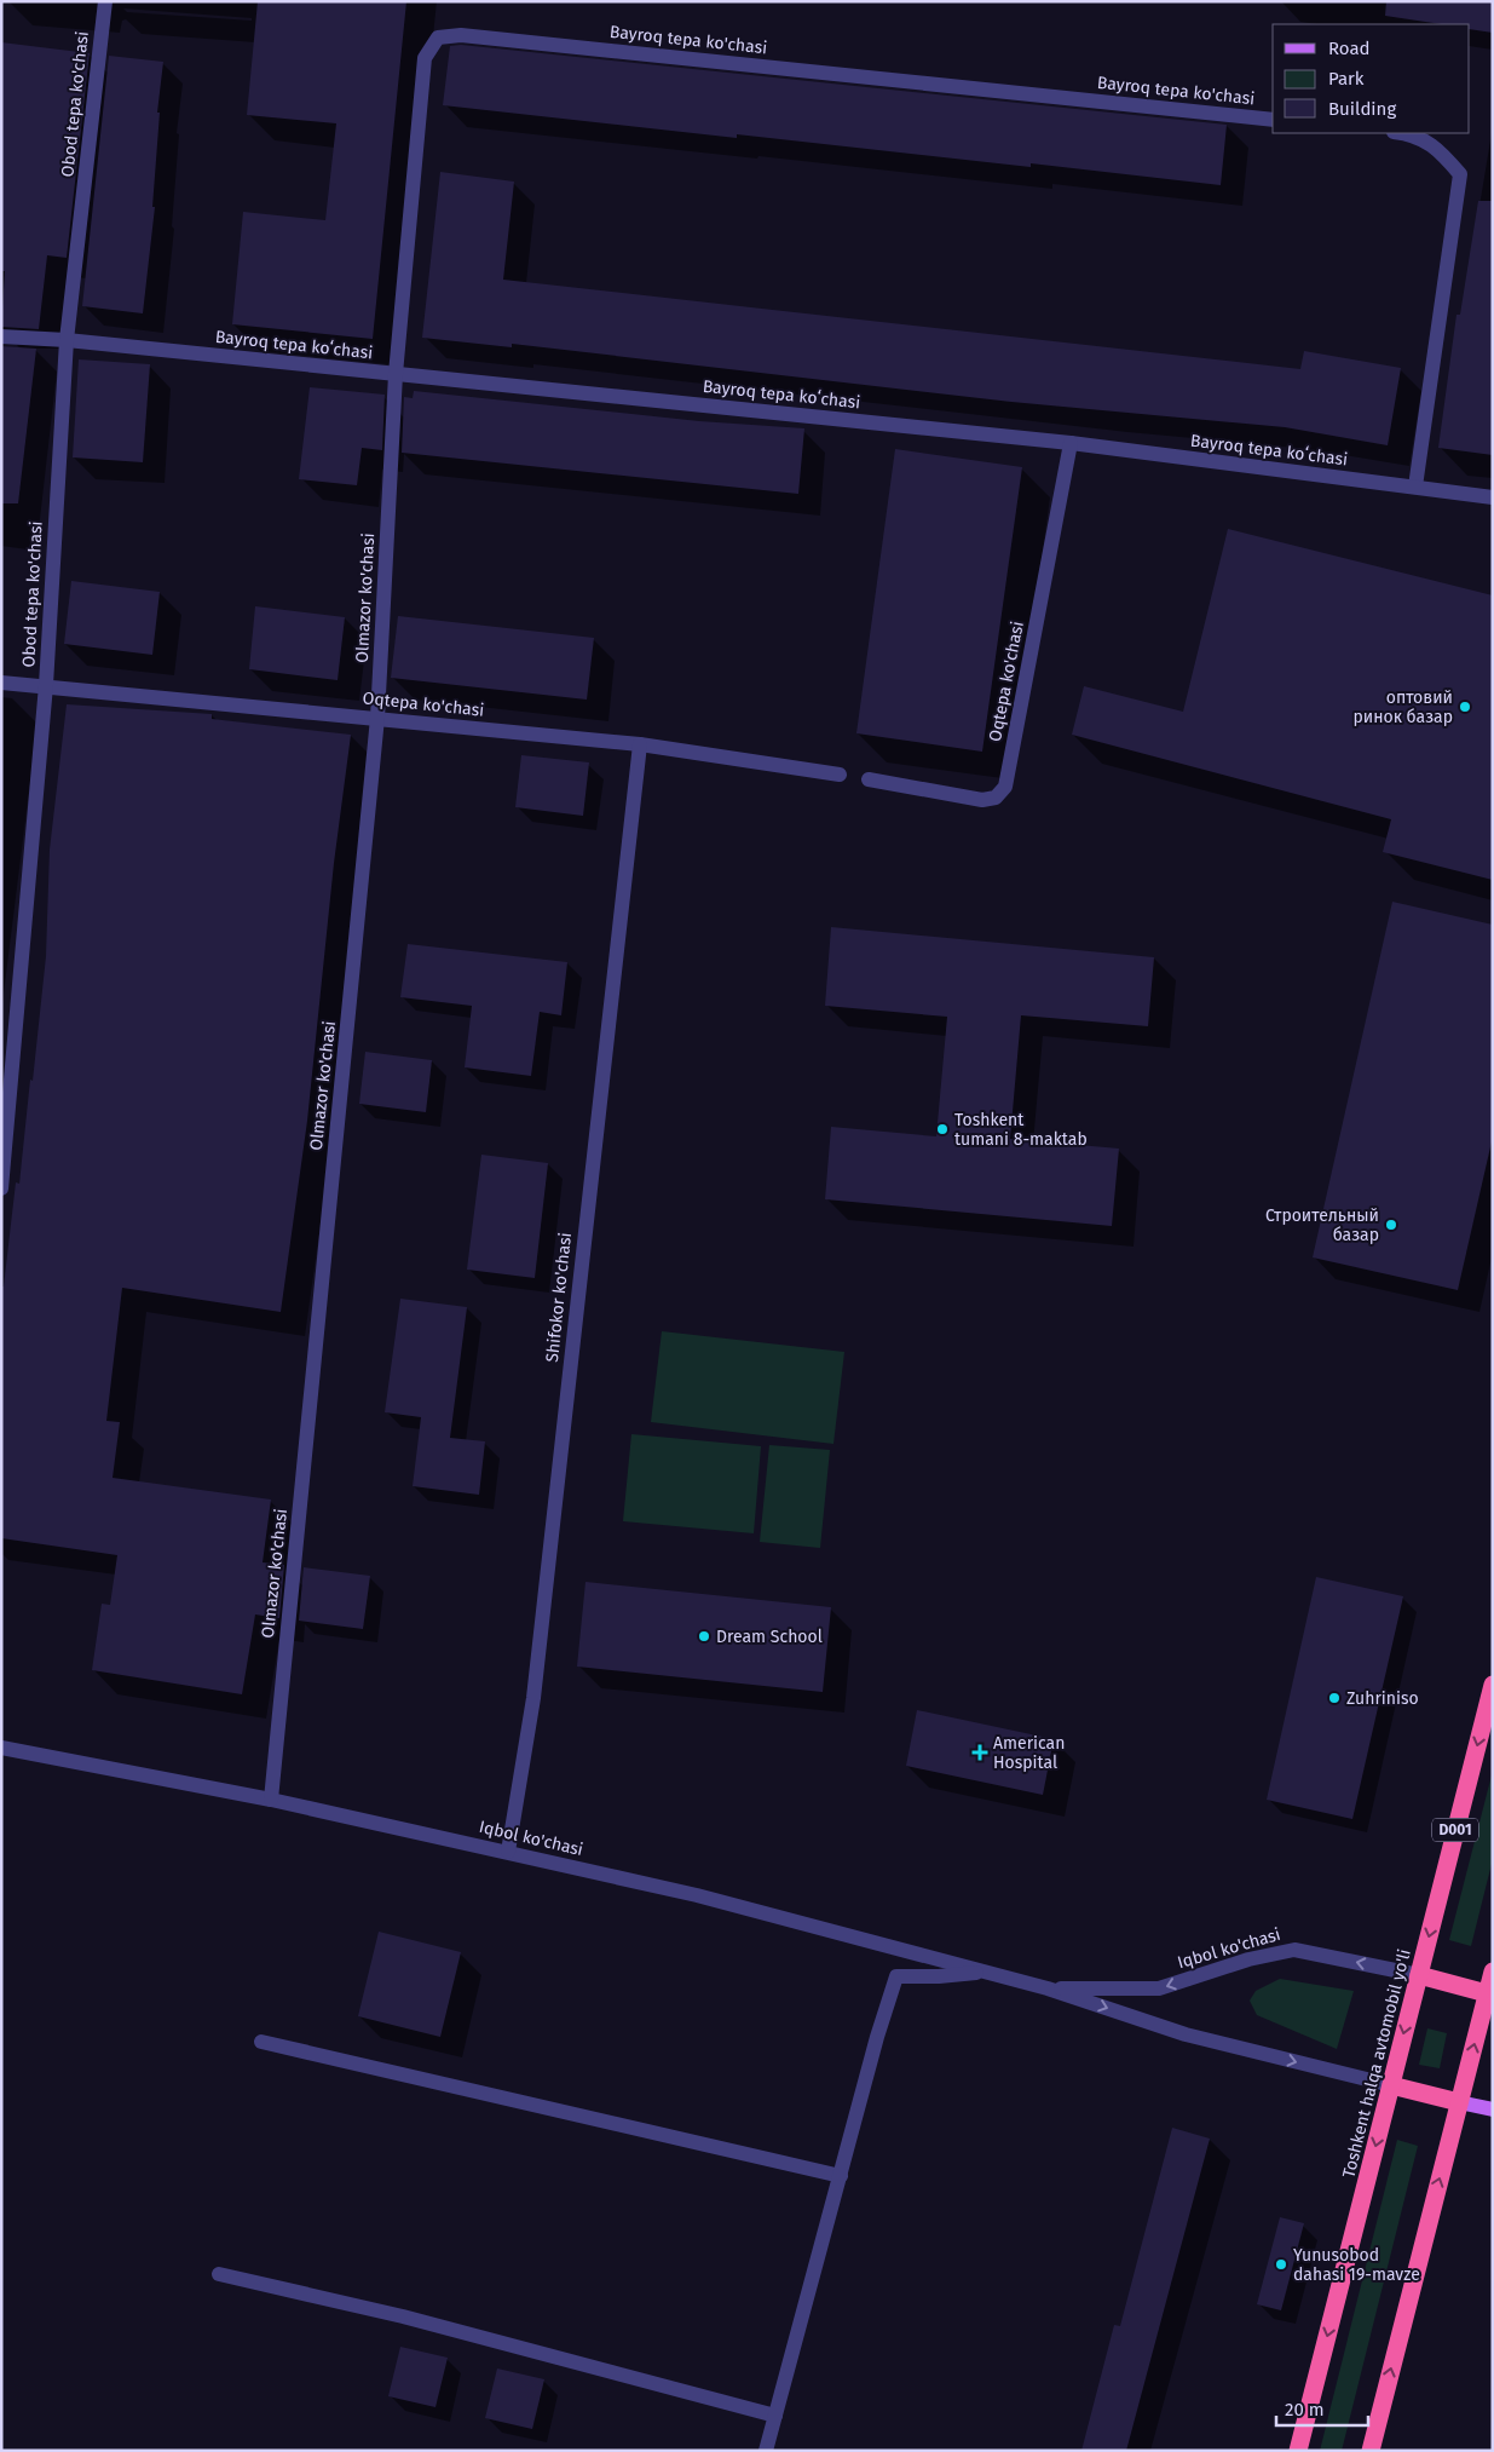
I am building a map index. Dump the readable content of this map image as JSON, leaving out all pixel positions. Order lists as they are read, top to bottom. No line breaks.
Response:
{"streets":{"highway":["D001","Toshkent halqa avtomobil yo'li"],"street":["Bayroq tepa ko'chasi","Obod tepa ko'chasi","Bayroq tepa koʻchasi","Olmazor ko'chasi","Oqtepa ko'chasi","Shifokor ko'chasi","Iqbol ko'chasi"]},"crossings":[["Bayroq tepa ko'chasi","Bayroq tepa koʻchasi"],["Bayroq tepa ko'chasi","Olmazor ko'chasi"],["Obod tepa ko'chasi","Bayroq tepa koʻchasi"],["Obod tepa ko'chasi","Oqtepa ko'chasi"],["Bayroq tepa koʻchasi","Olmazor ko'chasi"],["Bayroq tepa koʻchasi","Oqtepa ko'chasi"],["Olmazor ko'chasi","Oqtepa ko'chasi"],["Olmazor ko'chasi","Iqbol ko'chasi"],["Oqtepa ko'chasi","Shifokor ko'chasi"],["Shifokor ko'chasi","Iqbol ko'chasi"],["Iqbol ko'chasi","Toshkent halqa avtomobil yo'li"]],"places":{"other":["оптовий ринок базар","Toshkent tumani 8-maktab","Строительный базар","Dream School","Zuhriniso","Yunusobod dahasi 19-mavze"],"health":["American Hospital"]},"legend":["Road","Park","Building"],"scale_bar":"20 m"}
